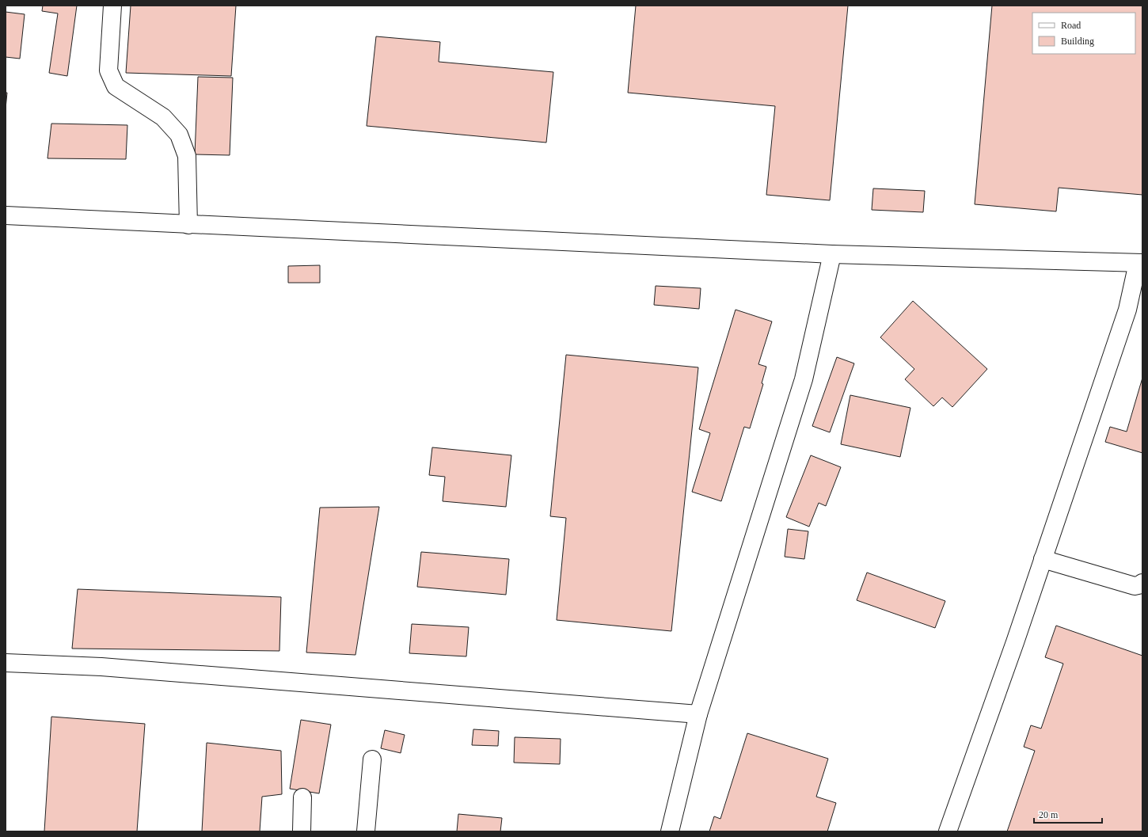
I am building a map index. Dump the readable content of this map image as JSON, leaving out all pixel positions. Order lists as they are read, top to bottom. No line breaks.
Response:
{"legend":["Road","Building"],"scale_bar":"20 m"}
